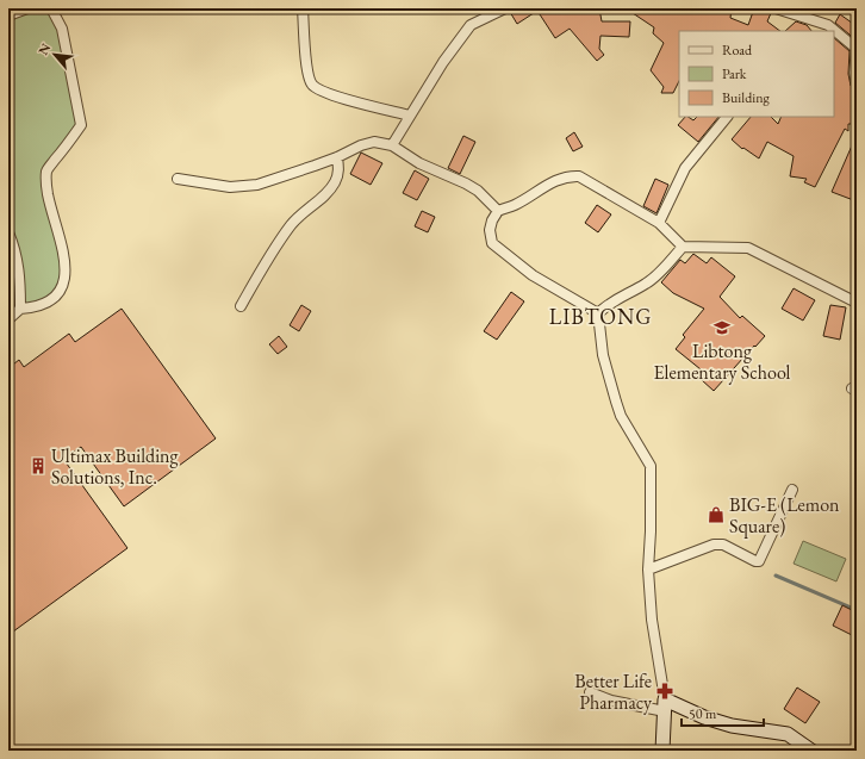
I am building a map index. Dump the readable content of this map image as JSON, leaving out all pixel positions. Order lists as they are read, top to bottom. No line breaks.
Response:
{"districts":["LIBTONG"],"places":{"school or university":["Libtong Elementary School"],"building":["Ultimax Building Solutions, Inc."],"shop":["BIG-E (Lemon Square)"],"pharmacy":["Better Life Pharmacy"]},"legend":["Road","Park","Building"],"scale_bar":"50 m","north":"top left"}
